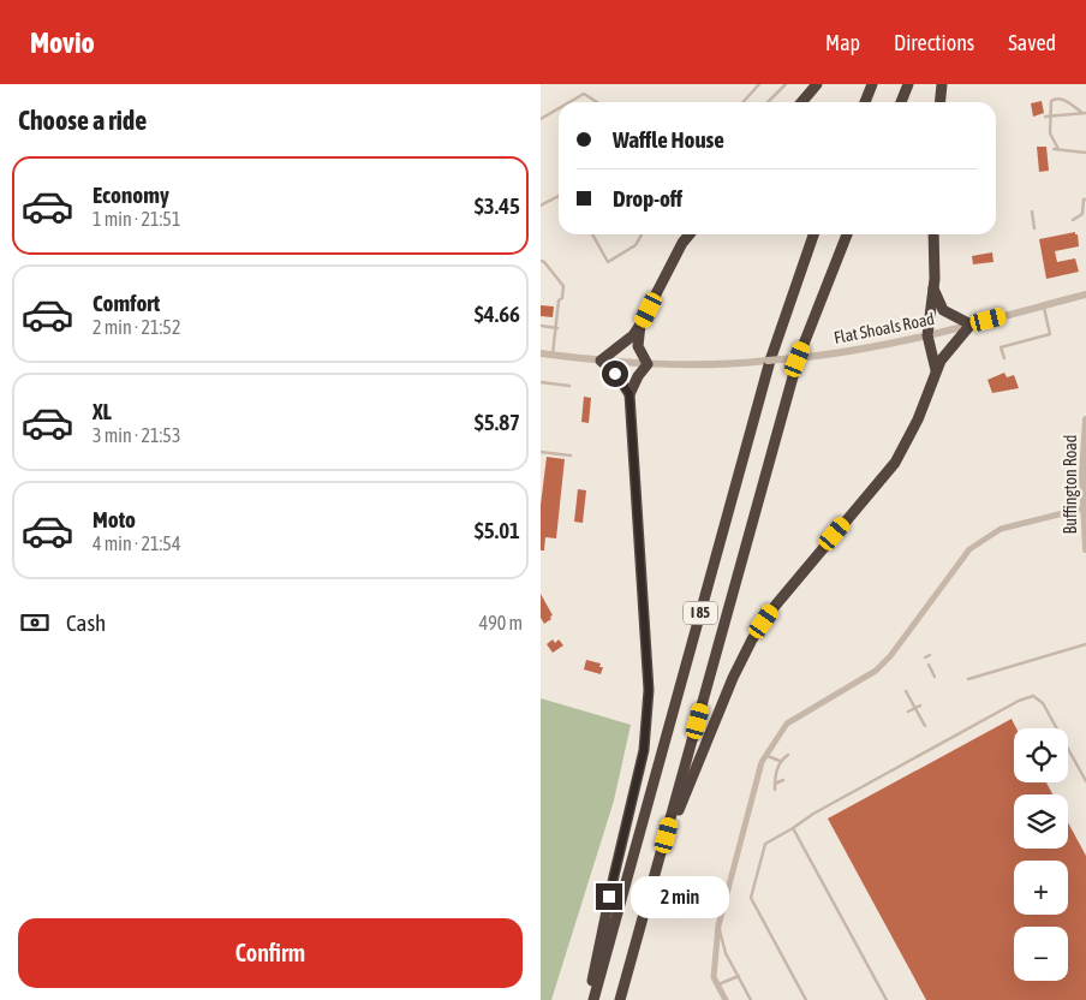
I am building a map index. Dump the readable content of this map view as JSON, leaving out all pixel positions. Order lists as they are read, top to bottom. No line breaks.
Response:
{"streets":{"highway":["I 85"],"street":["Flat Shoals Road","Buffington Road"]},"page":{"header":"Movio","nav":["Map","Directions","Saved"],"heading":"Choose a ride","banner":["Waffle House","Drop-off"],"list":[{"name":"Economy","note":"1 min · 21:51","value":"$3.45"},{"name":"Comfort","note":"2 min · 21:52","value":"$4.66"},{"name":"XL","note":"3 min · 21:53","value":"$5.87"},{"name":"Moto","note":"4 min · 21:54","value":"$5.01"}],"pay":["Cash","490 m"],"map_buttons":["+","−"],"bubble":"2 min","buttons":"Confirm"}}
